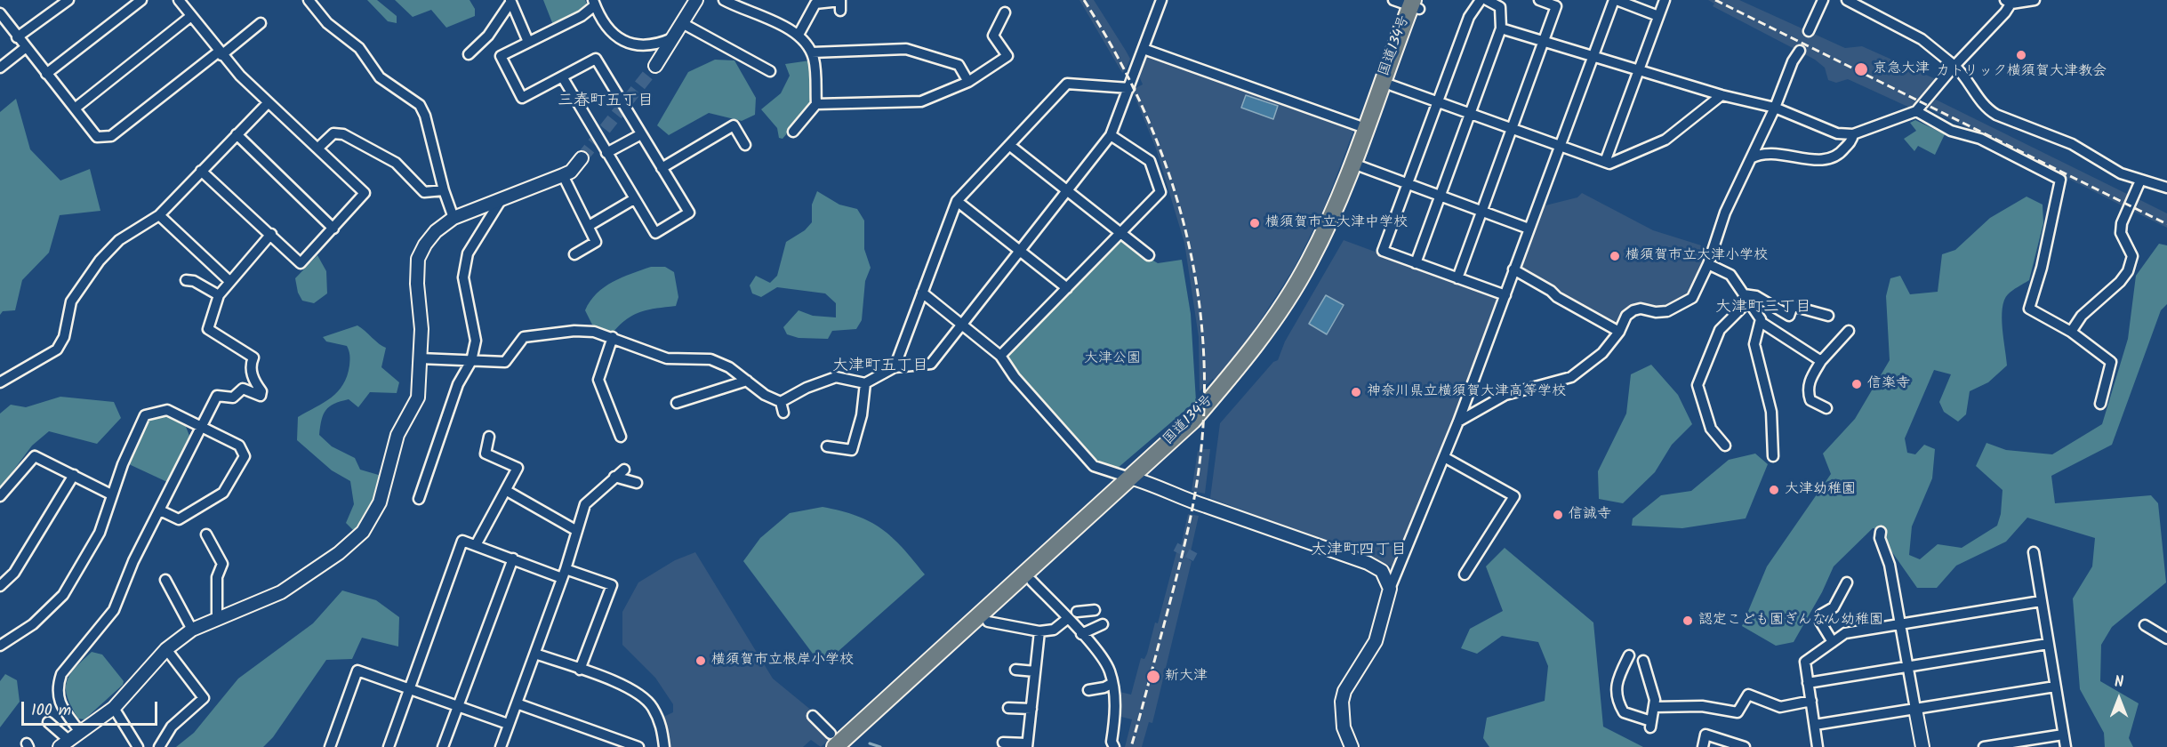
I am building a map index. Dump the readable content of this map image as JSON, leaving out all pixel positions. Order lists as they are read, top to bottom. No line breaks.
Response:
{"streets":{"highway":["国道134号"]},"districts":["三春町五丁目","大津町三丁目","大津町五丁目","大津町四丁目"],"parks":["大津公園"],"places":["カトリック横須賀大津教会","京急大津","横須賀市立大津中学校","横須賀市立大津小学校","信楽寺","神奈川県立横須賀大津高等学校","大津幼稚園","信誠寺","認定こども園ぎんなん幼稚園","横須賀市立根岸小学校","新大津"],"scale_bar":"100 m","north":"top"}
